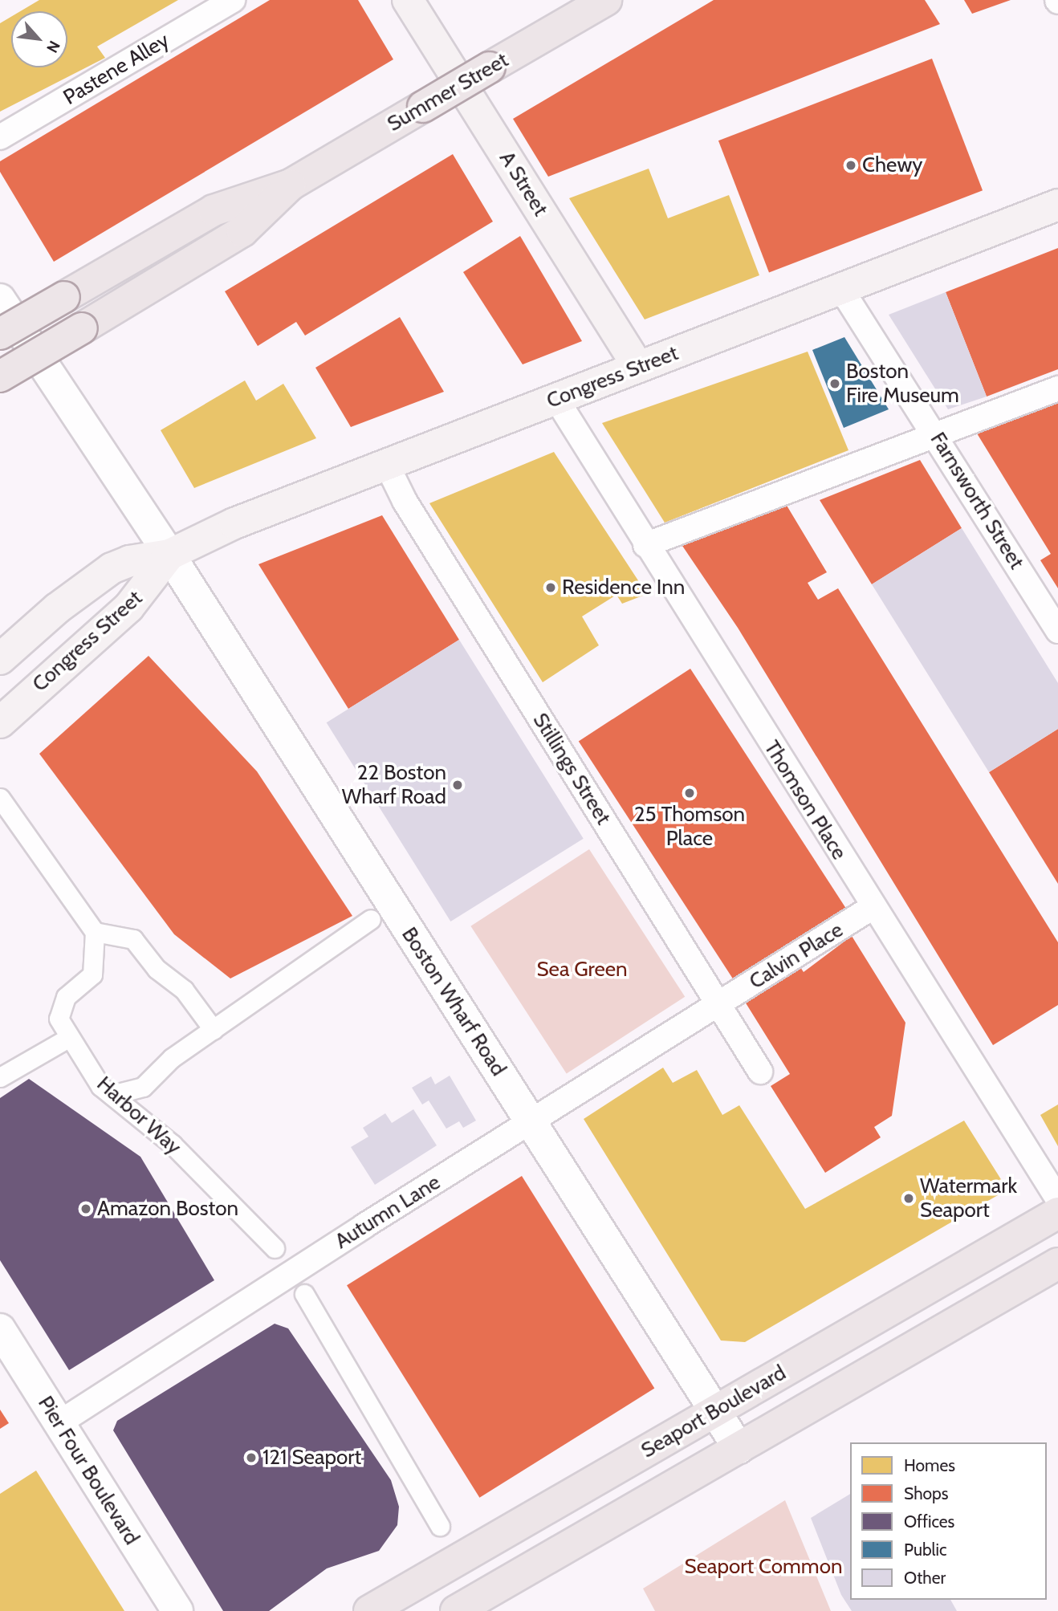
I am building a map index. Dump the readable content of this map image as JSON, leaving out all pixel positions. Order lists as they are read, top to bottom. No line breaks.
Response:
{"streets":{"main road":["Summer Street","A Street","Congress Street","Seaport Boulevard"],"street":["Pastene Alley","Farnsworth Street","Stillings Street","Thomson Place","Calvin Place","Boston Wharf Road","Harbor Way","Autumn Lane","Pier Four Boulevard"]},"crossings":[["A Street","Congress Street"],["Congress Street","Farnsworth Street"],["Congress Street","Stillings Street"],["Congress Street","Thomson Place"],["Congress Street","Boston Wharf Road"],["Stillings Street","Calvin Place"],["Stillings Street","Autumn Lane"],["Thomson Place","Calvin Place"],["Calvin Place","Autumn Lane"],["Boston Wharf Road","Autumn Lane"],["Boston Wharf Road","Seaport Boulevard"],["Autumn Lane","Pier Four Boulevard"]],"parks":["Sea Green","Seaport Common"],"places":["Chewy","Boston Fire Museum","Residence Inn","22 Boston Wharf Road","25 Thomson Place","Watermark Seaport","Amazon Boston","121 Seaport"],"legend":["Homes","Shops","Offices","Public","Other"],"north":"bottom right"}
